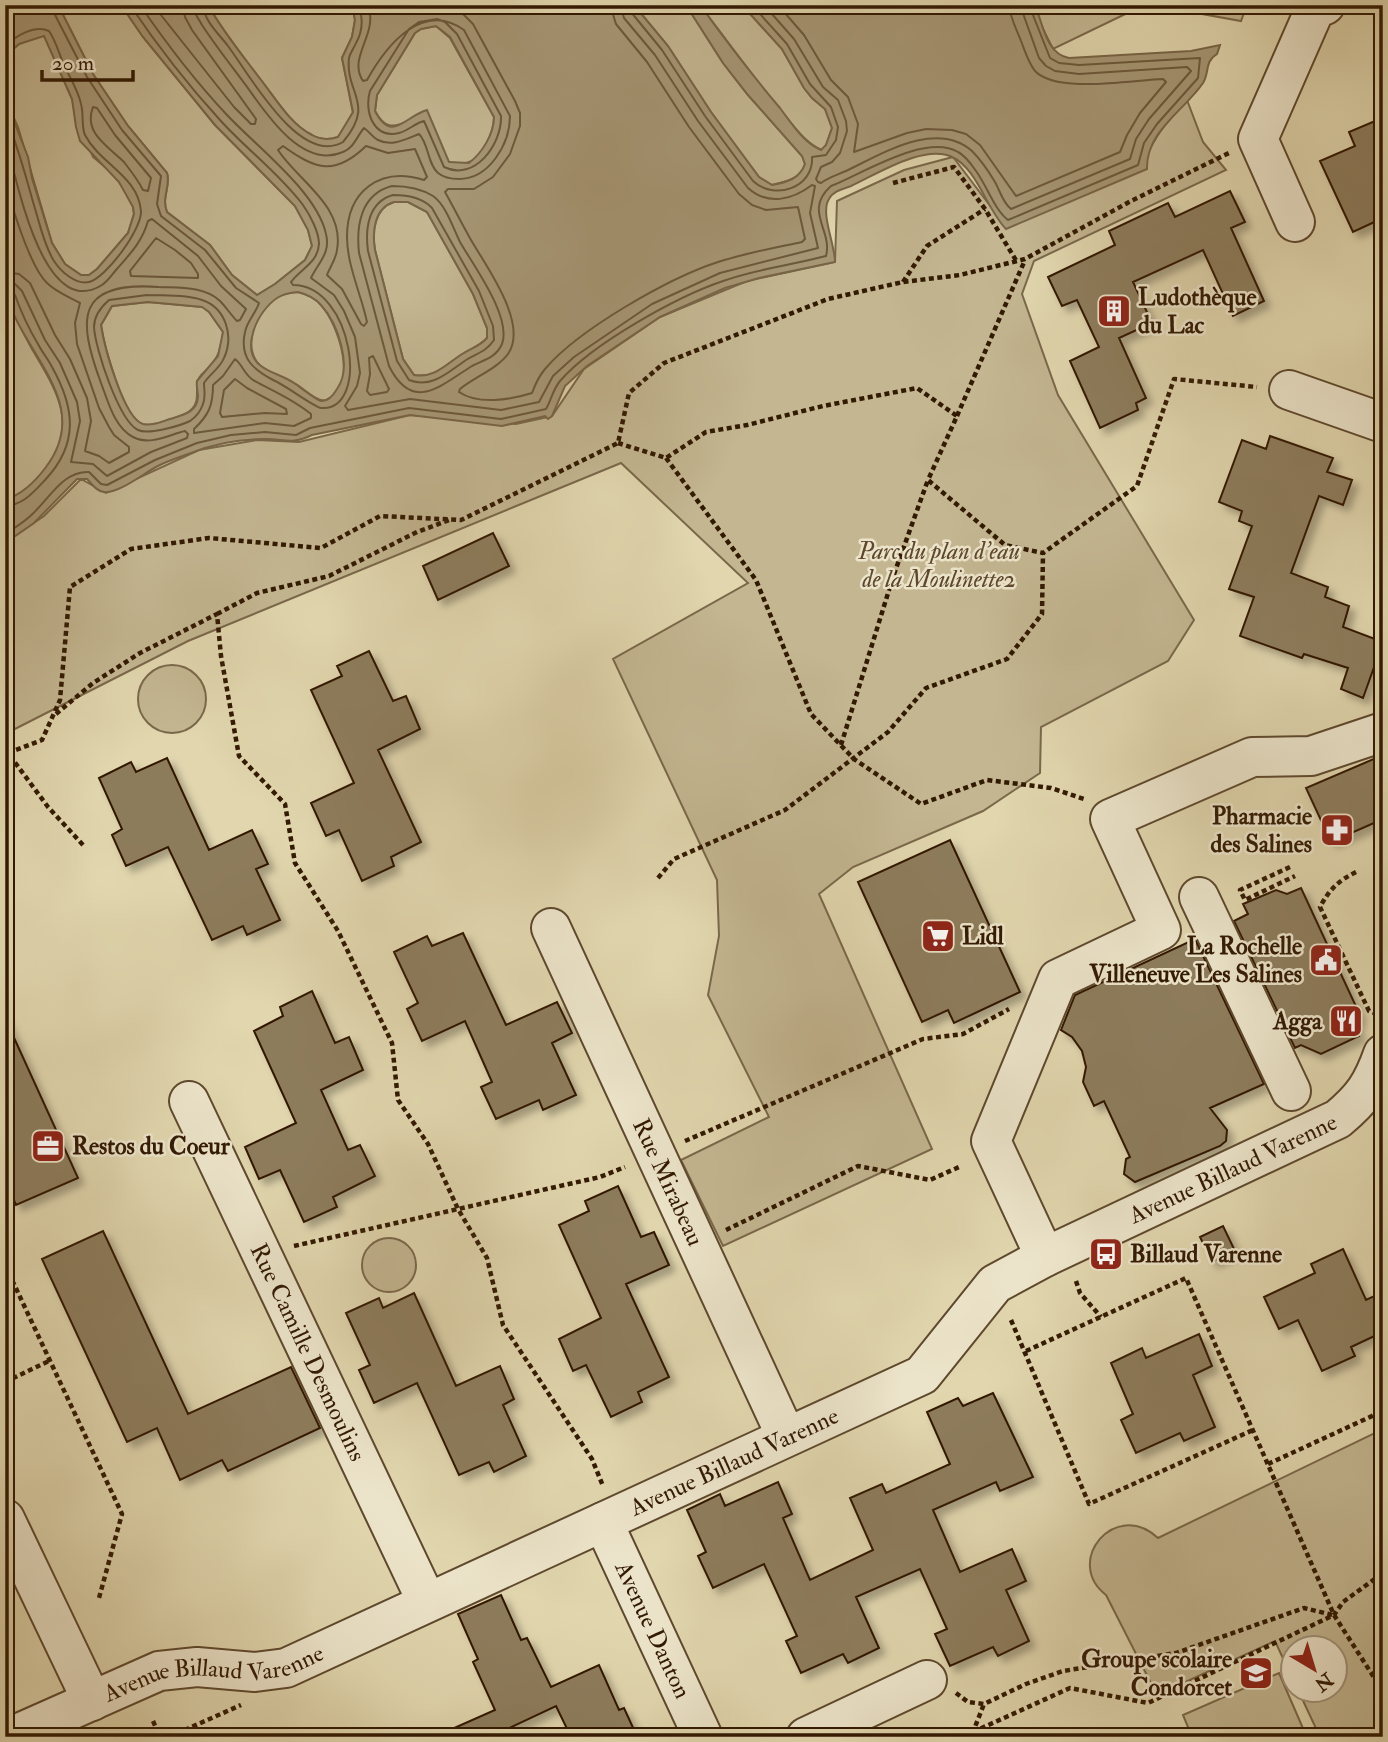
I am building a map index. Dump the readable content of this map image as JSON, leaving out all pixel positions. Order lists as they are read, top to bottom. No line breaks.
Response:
{"streets":{"street":["Avenue Billaud Varenne","Rue Mirabeau","Rue Camille Desmoulins","Avenue Danton"]},"crossings":[["Avenue Billaud Varenne","Rue Mirabeau"],["Avenue Billaud Varenne","Rue Camille Desmoulins"],["Avenue Billaud Varenne","Avenue Danton"]],"parks":["Parc du plan d'eau de la Moulinette2"],"places":{"building":["Ludothèque du Lac"],"pharmacy":["Pharmacie des Salines"],"supermarket":["Lidl"],"public building":["La Rochelle Villeneuve Les Salines"],"restaurant":["Agga"],"office":["Restos du Coeur"],"bus stop":["Billaud Varenne"],"school or university":["Groupe scolaire Condorcet"]},"scale_bar":"20 m","north":"bottom right"}
